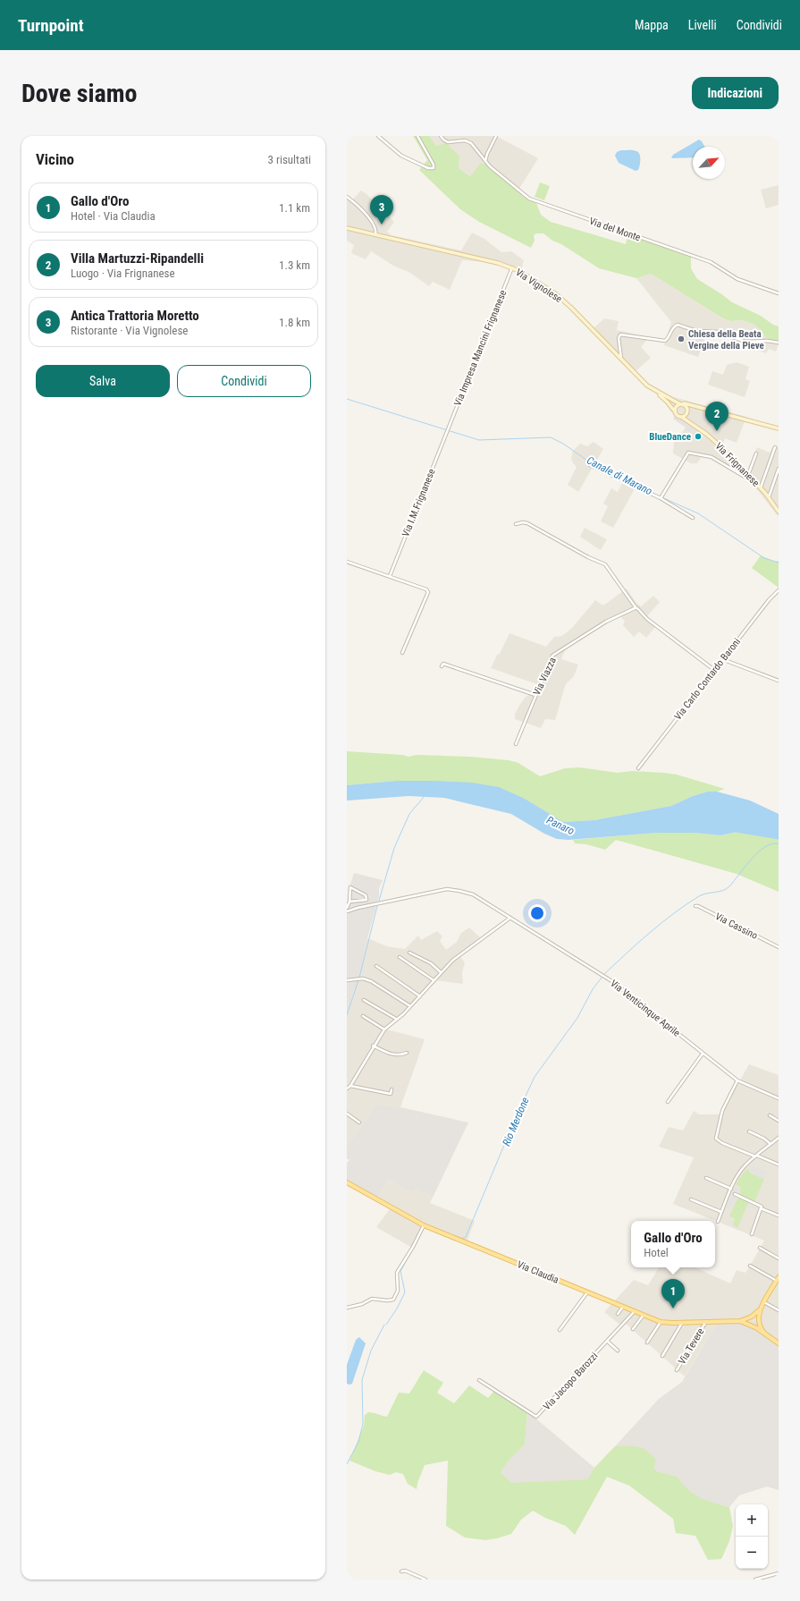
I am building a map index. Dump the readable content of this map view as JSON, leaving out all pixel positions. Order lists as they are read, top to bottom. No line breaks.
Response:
{"streets":{"main road":["Via Vignolese","Via Frignanese","Via Claudia"],"street":["Via del Monte","Via Impresa Mancini Frignanese","Via I.M.Frignanese","Via Viazza","Via Carlo Contardo Baroni","Via Cassino","Via Venticinque Aprile","Via Tevere","Via Jacopo Barozzi"]},"crossings":[["Via Vignolese","Via Impresa Mancini Frignanese"],["Via Impresa Mancini Frignanese","Via I.M.Frignanese"],["Via Claudia","Via Tevere"],["Via Claudia","Via Jacopo Barozzi"]],"water":["Canale di Marano","Panaro","Rio Merdone"],"places":["Chiesa della Beata Vergine della Pieve","BlueDance"],"north":"top right","page":{"header":"Turnpoint","nav":["Mappa","Livelli","Condividi"],"buttons":["Indicazioni",["Salva","Condividi"]],"title":"Dove siamo","heading":["Vicino","3 risultati"],"list":[{"mark":"1","name":"Gallo d'Oro","note":"Hotel · Via Claudia","value":"1.1 km"},{"mark":"2","name":"Villa Martuzzi-Ripandelli","note":"Luogo · Via Frignanese","value":"1.3 km"},{"mark":"3","name":"Antica Trattoria Moretto","note":"Ristorante · Via Vignolese","value":"1.8 km"}],"pins":["3","2","1"],"popup":["Gallo d'Oro","Hotel"],"map_buttons":["+","−"]}}
